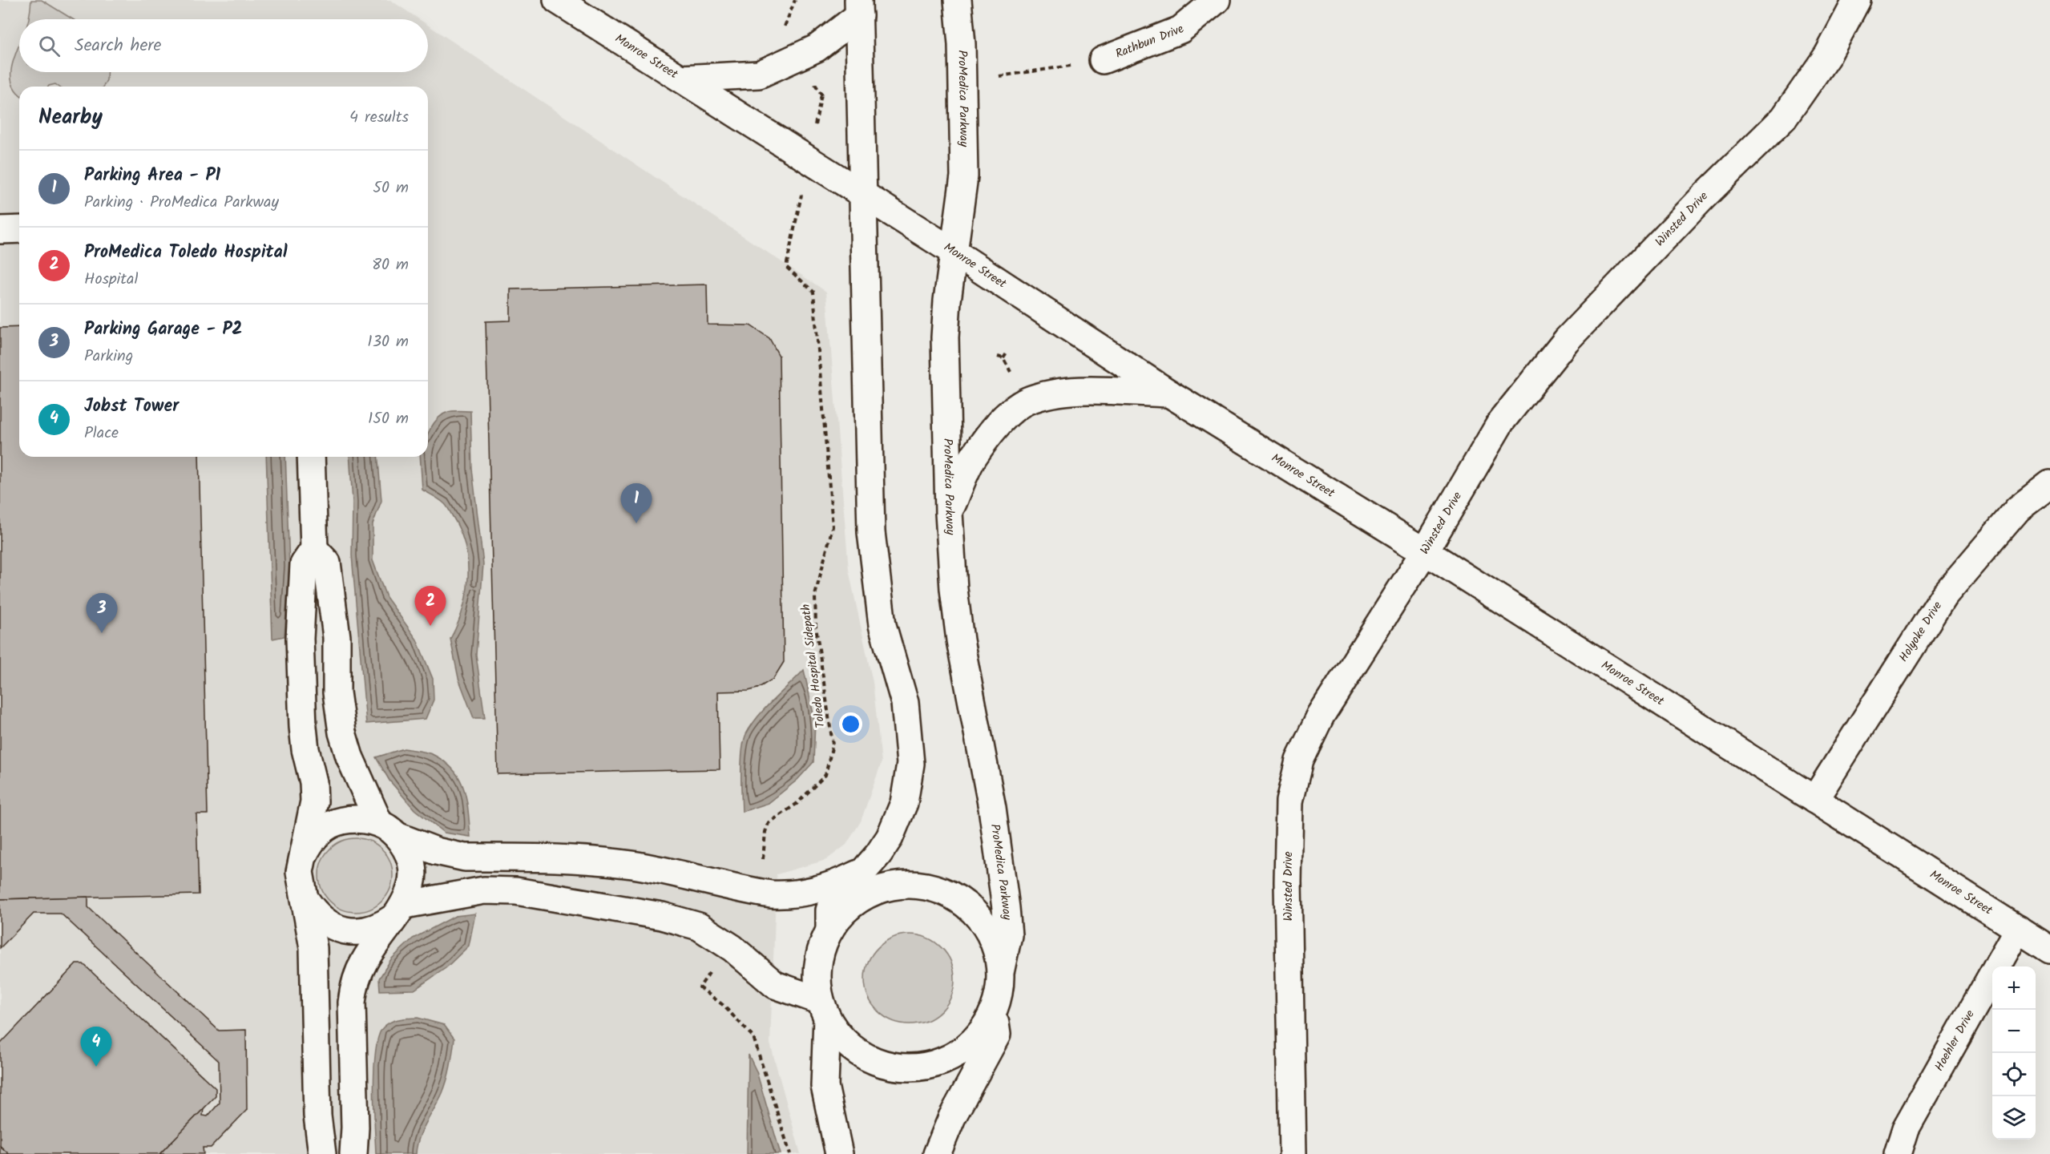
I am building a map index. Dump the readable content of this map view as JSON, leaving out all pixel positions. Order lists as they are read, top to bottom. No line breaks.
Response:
{"streets":{"street":["Rathbun Drive","Monroe Street","ProMedica Parkway","Winsted Drive","Holyoke Drive","Hoehler Drive"],"path":["Toledo Hospital Sidepath"]},"crossings":[["Monroe Street","ProMedica Parkway"],["Monroe Street","Winsted Drive"],["Monroe Street","Holyoke Drive"],["Monroe Street","Hoehler Drive"]],"page":{"search":"Search here","heading":["Nearby","4 results"],"list":[{"mark":"1","name":"Parking Area - P1","note":"Parking · ProMedica Parkway","value":"50 m"},{"mark":"2","name":"ProMedica Toledo Hospital","note":"Hospital","value":"80 m"},{"mark":"3","name":"Parking Garage - P2","note":"Parking","value":"130 m"},{"mark":"4","name":"Jobst Tower","note":"Place","value":"150 m"}],"pins":["1","2","3","4"],"map_buttons":["+","−"]}}
